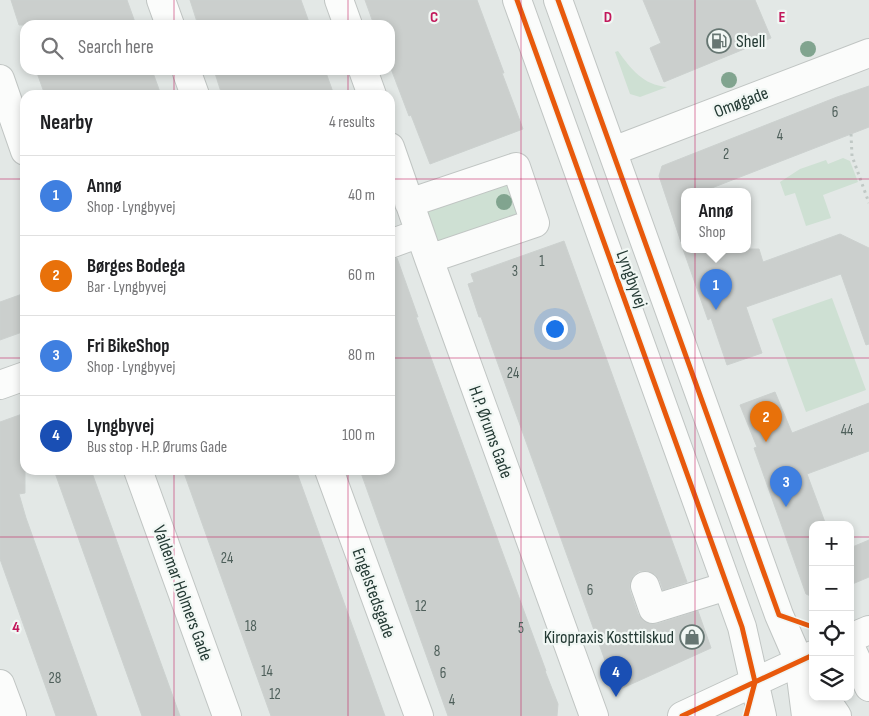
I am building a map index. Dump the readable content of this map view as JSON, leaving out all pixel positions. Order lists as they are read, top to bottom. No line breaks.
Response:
{"streets":{"street":["Omøgade","Lyngbyvej","H.P. Ørums Gade","Valdemar Holmers Gade","Engelstedsgade"]},"crossings":[["Omøgade","Lyngbyvej"]],"places":{"fuel station":["Shell"],"shop":["Kiropraxis Kosttilskud"]},"house_numbers":["6","4","2","1","3","24","44","24","6","12","18","5","8","14","6","28","12","4"],"page":{"search":"Search here","heading":["Nearby","4 results"],"list":[{"mark":"1","name":"Annø","note":"Shop · Lyngbyvej","value":"40 m"},{"mark":"2","name":"Børges Bodega","note":"Bar · Lyngbyvej","value":"60 m"},{"mark":"3","name":"Fri BikeShop","note":"Shop · Lyngbyvej","value":"80 m"},{"mark":"4","name":"Lyngbyvej","note":"Bus stop · H.P. Ørums Gade","value":"100 m"}],"popup":["Annø","Shop"],"pins":["1","2","3","4"],"map_buttons":["+","−"]},"grid":{"columns":["C","D","E"],"rows":["4"]}}
